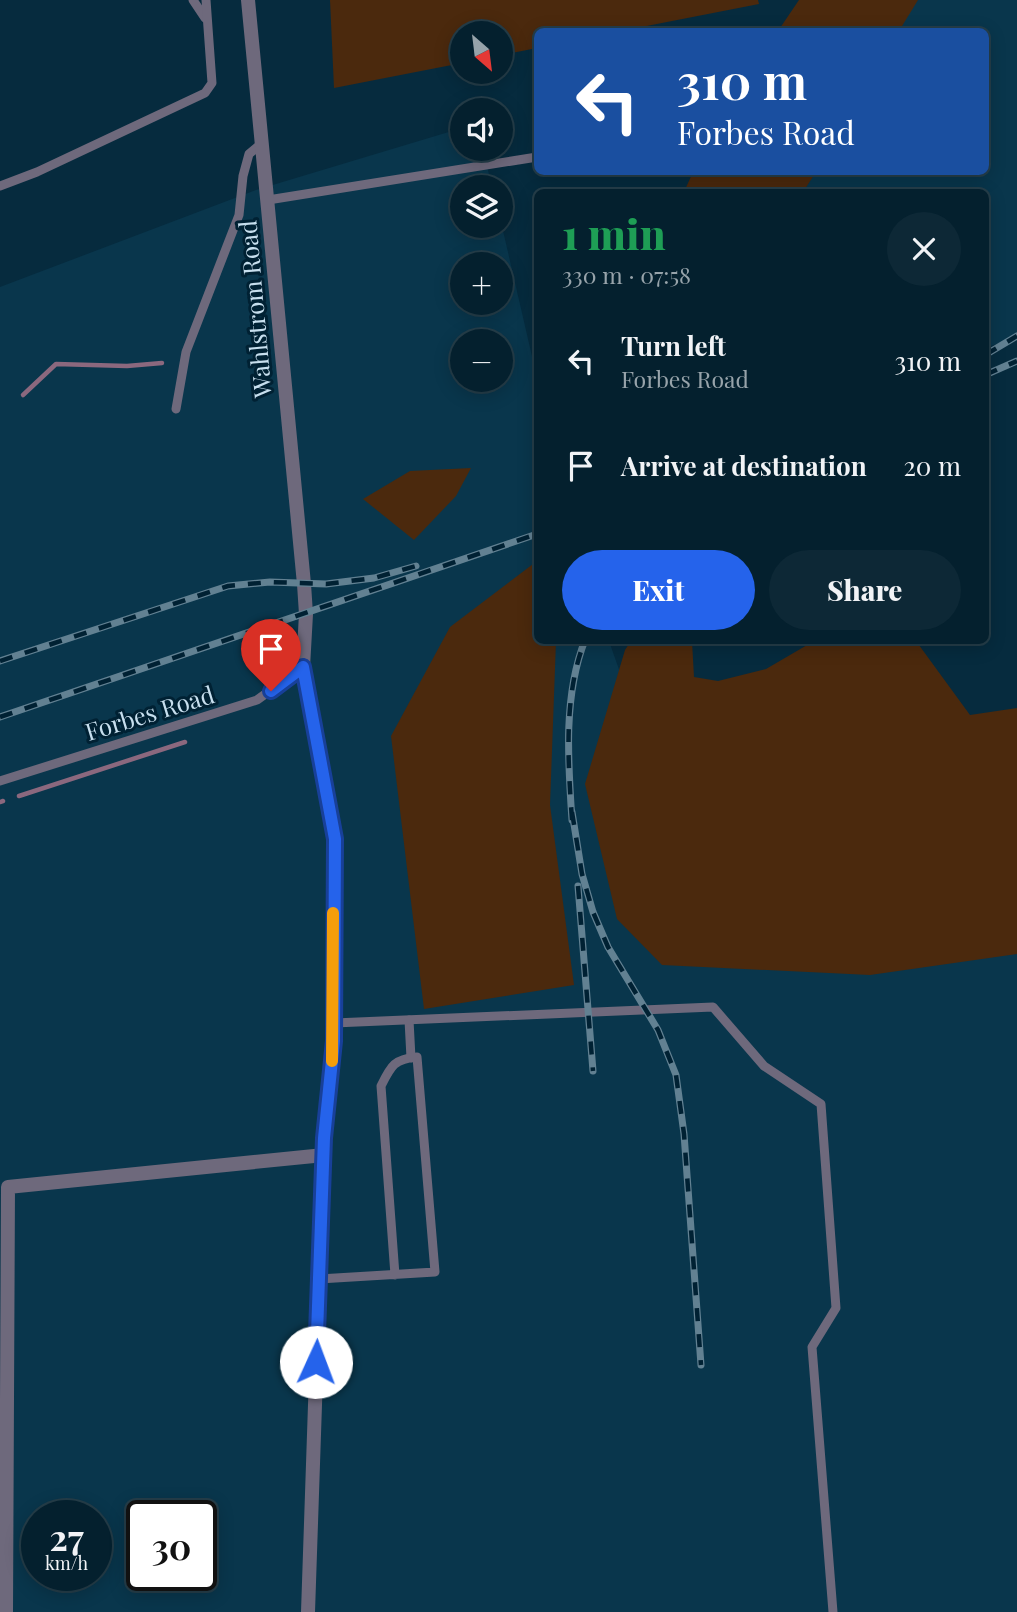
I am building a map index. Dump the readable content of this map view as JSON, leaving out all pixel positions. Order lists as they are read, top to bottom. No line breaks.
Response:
{"streets":{"street":["Wahlstrom Road"],"lane":["Forbes Road"]},"crossings":[["Wahlstrom Road","Forbes Road"]],"north":"bottom right","page":{"map_buttons":["+","−"],"turn":["310 m","Forbes Road"],"heading":["1 min","330 m · 07:58"],"list":[{"name":"Turn left","note":"Forbes Road","value":"310 m"},{"name":"Arrive at destination","value":"20 m"}],"buttons":["Exit","Share"],"speed":"27 km/h","limit":"30"}}
